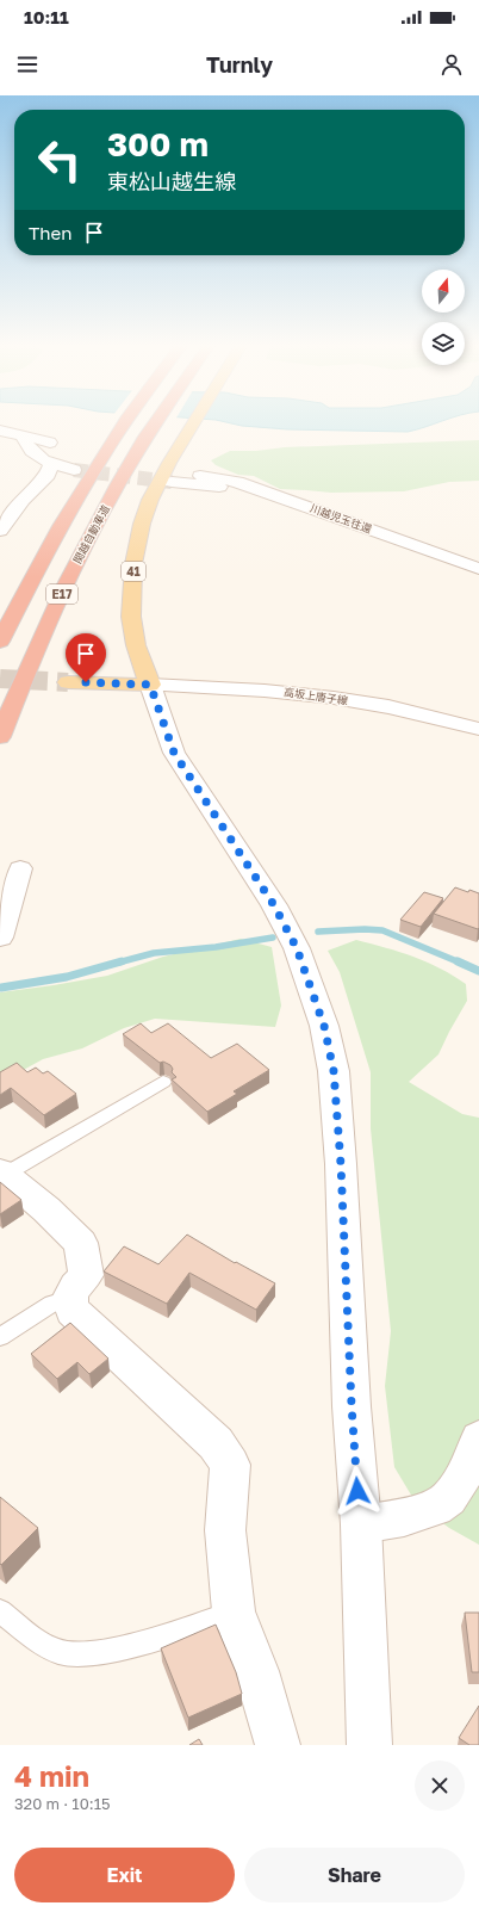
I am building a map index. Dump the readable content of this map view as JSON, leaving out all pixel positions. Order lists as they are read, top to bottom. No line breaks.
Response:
{"streets":{"highway":["関越自動車道","E17"],"main road":["41"],"street":["川越児玉往還","高坂上唐子線"]},"crossings":[["41","高坂上唐子線"]],"north":"top","page":{"status":"10:11","header":"Turnly","turn":["300 m","東松山越生線"],"then":"Then","heading":["4 min","320 m · 10:15"],"buttons":["Exit","Share"]}}
